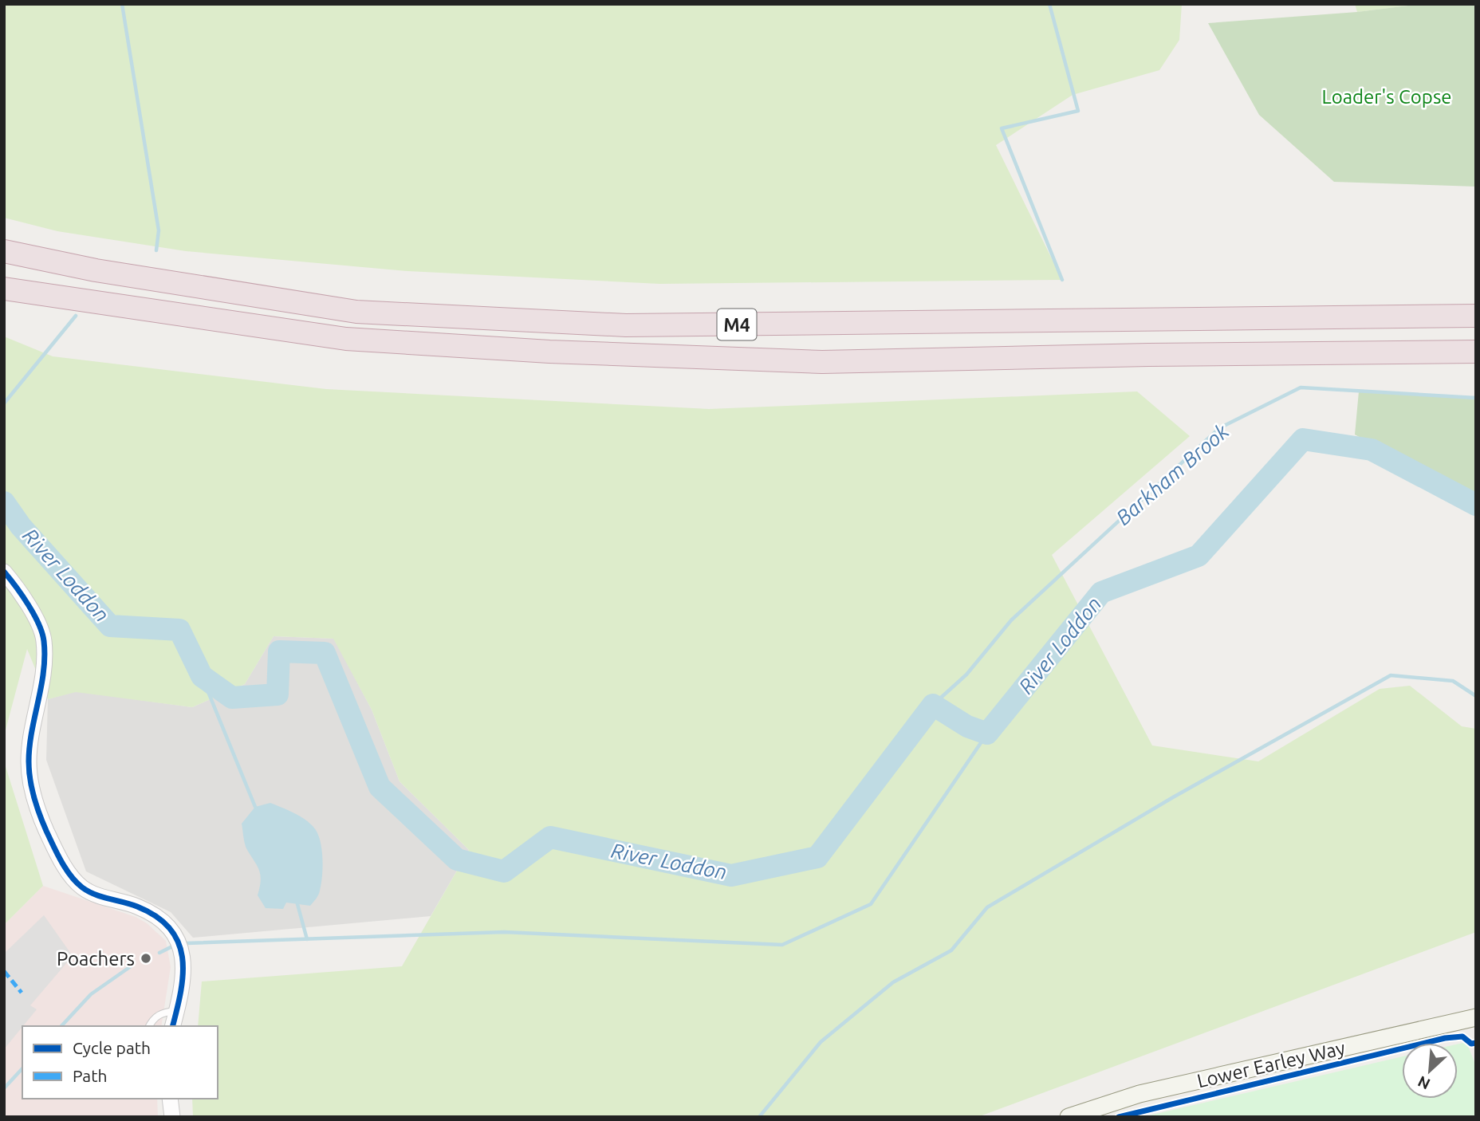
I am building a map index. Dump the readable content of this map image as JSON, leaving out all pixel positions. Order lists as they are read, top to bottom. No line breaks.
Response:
{"streets":{"highway":["M4"],"main road":["Lower Earley Way"]},"water":["Barkham Brook","River Loddon"],"parks":["Loader's Copse"],"places":["Poachers"],"legend":["Cycle path","Path"],"north":"bottom left"}
